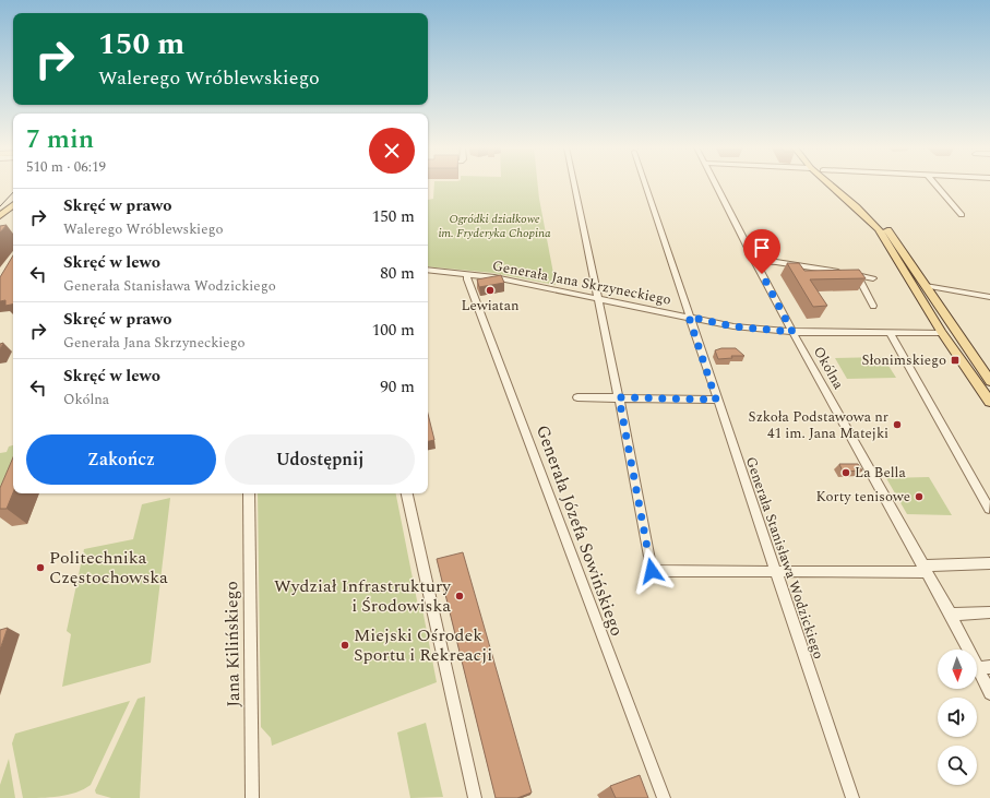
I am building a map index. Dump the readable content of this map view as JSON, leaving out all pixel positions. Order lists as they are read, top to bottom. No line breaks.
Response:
{"streets":{"street":["Generała Jana Skrzyneckiego","Okólna","Generała Józefa Sowińskiego","Generała Stanisława Wodzickiego","Jana Kilińskiego"]},"crossings":[["Generała Jana Skrzyneckiego","Okólna"],["Generała Jana Skrzyneckiego","Generała Józefa Sowińskiego"],["Generała Jana Skrzyneckiego","Generała Stanisława Wodzickiego"]],"parks":["Ogródki działkowe im. Fryderyka Chopina"],"places":{"other":["Lewiatan","Szkoła Podstawowa nr 41 im. Jana Matejki","La Bella","Korty tenisowe","Politechnika Częstochowska","Wydział Infrastruktury i Środowiska","Miejski Ośrodek Sportu i Rekreacji"],"transit":["Słonimskiego"]},"north":"bottom","page":{"turn":["150 m","Walerego Wróblewskiego"],"heading":["7 min","510 m · 06:19"],"list":[{"name":"Skręć w prawo","note":"Walerego Wróblewskiego","value":"150 m"},{"name":"Skręć w lewo","note":"Generała Stanisława Wodzickiego","value":"80 m"},{"name":"Skręć w prawo","note":"Generała Jana Skrzyneckiego","value":"100 m"},{"name":"Skręć w lewo","note":"Okólna","value":"90 m"}],"buttons":["Zakończ","Udostępnij"]}}
